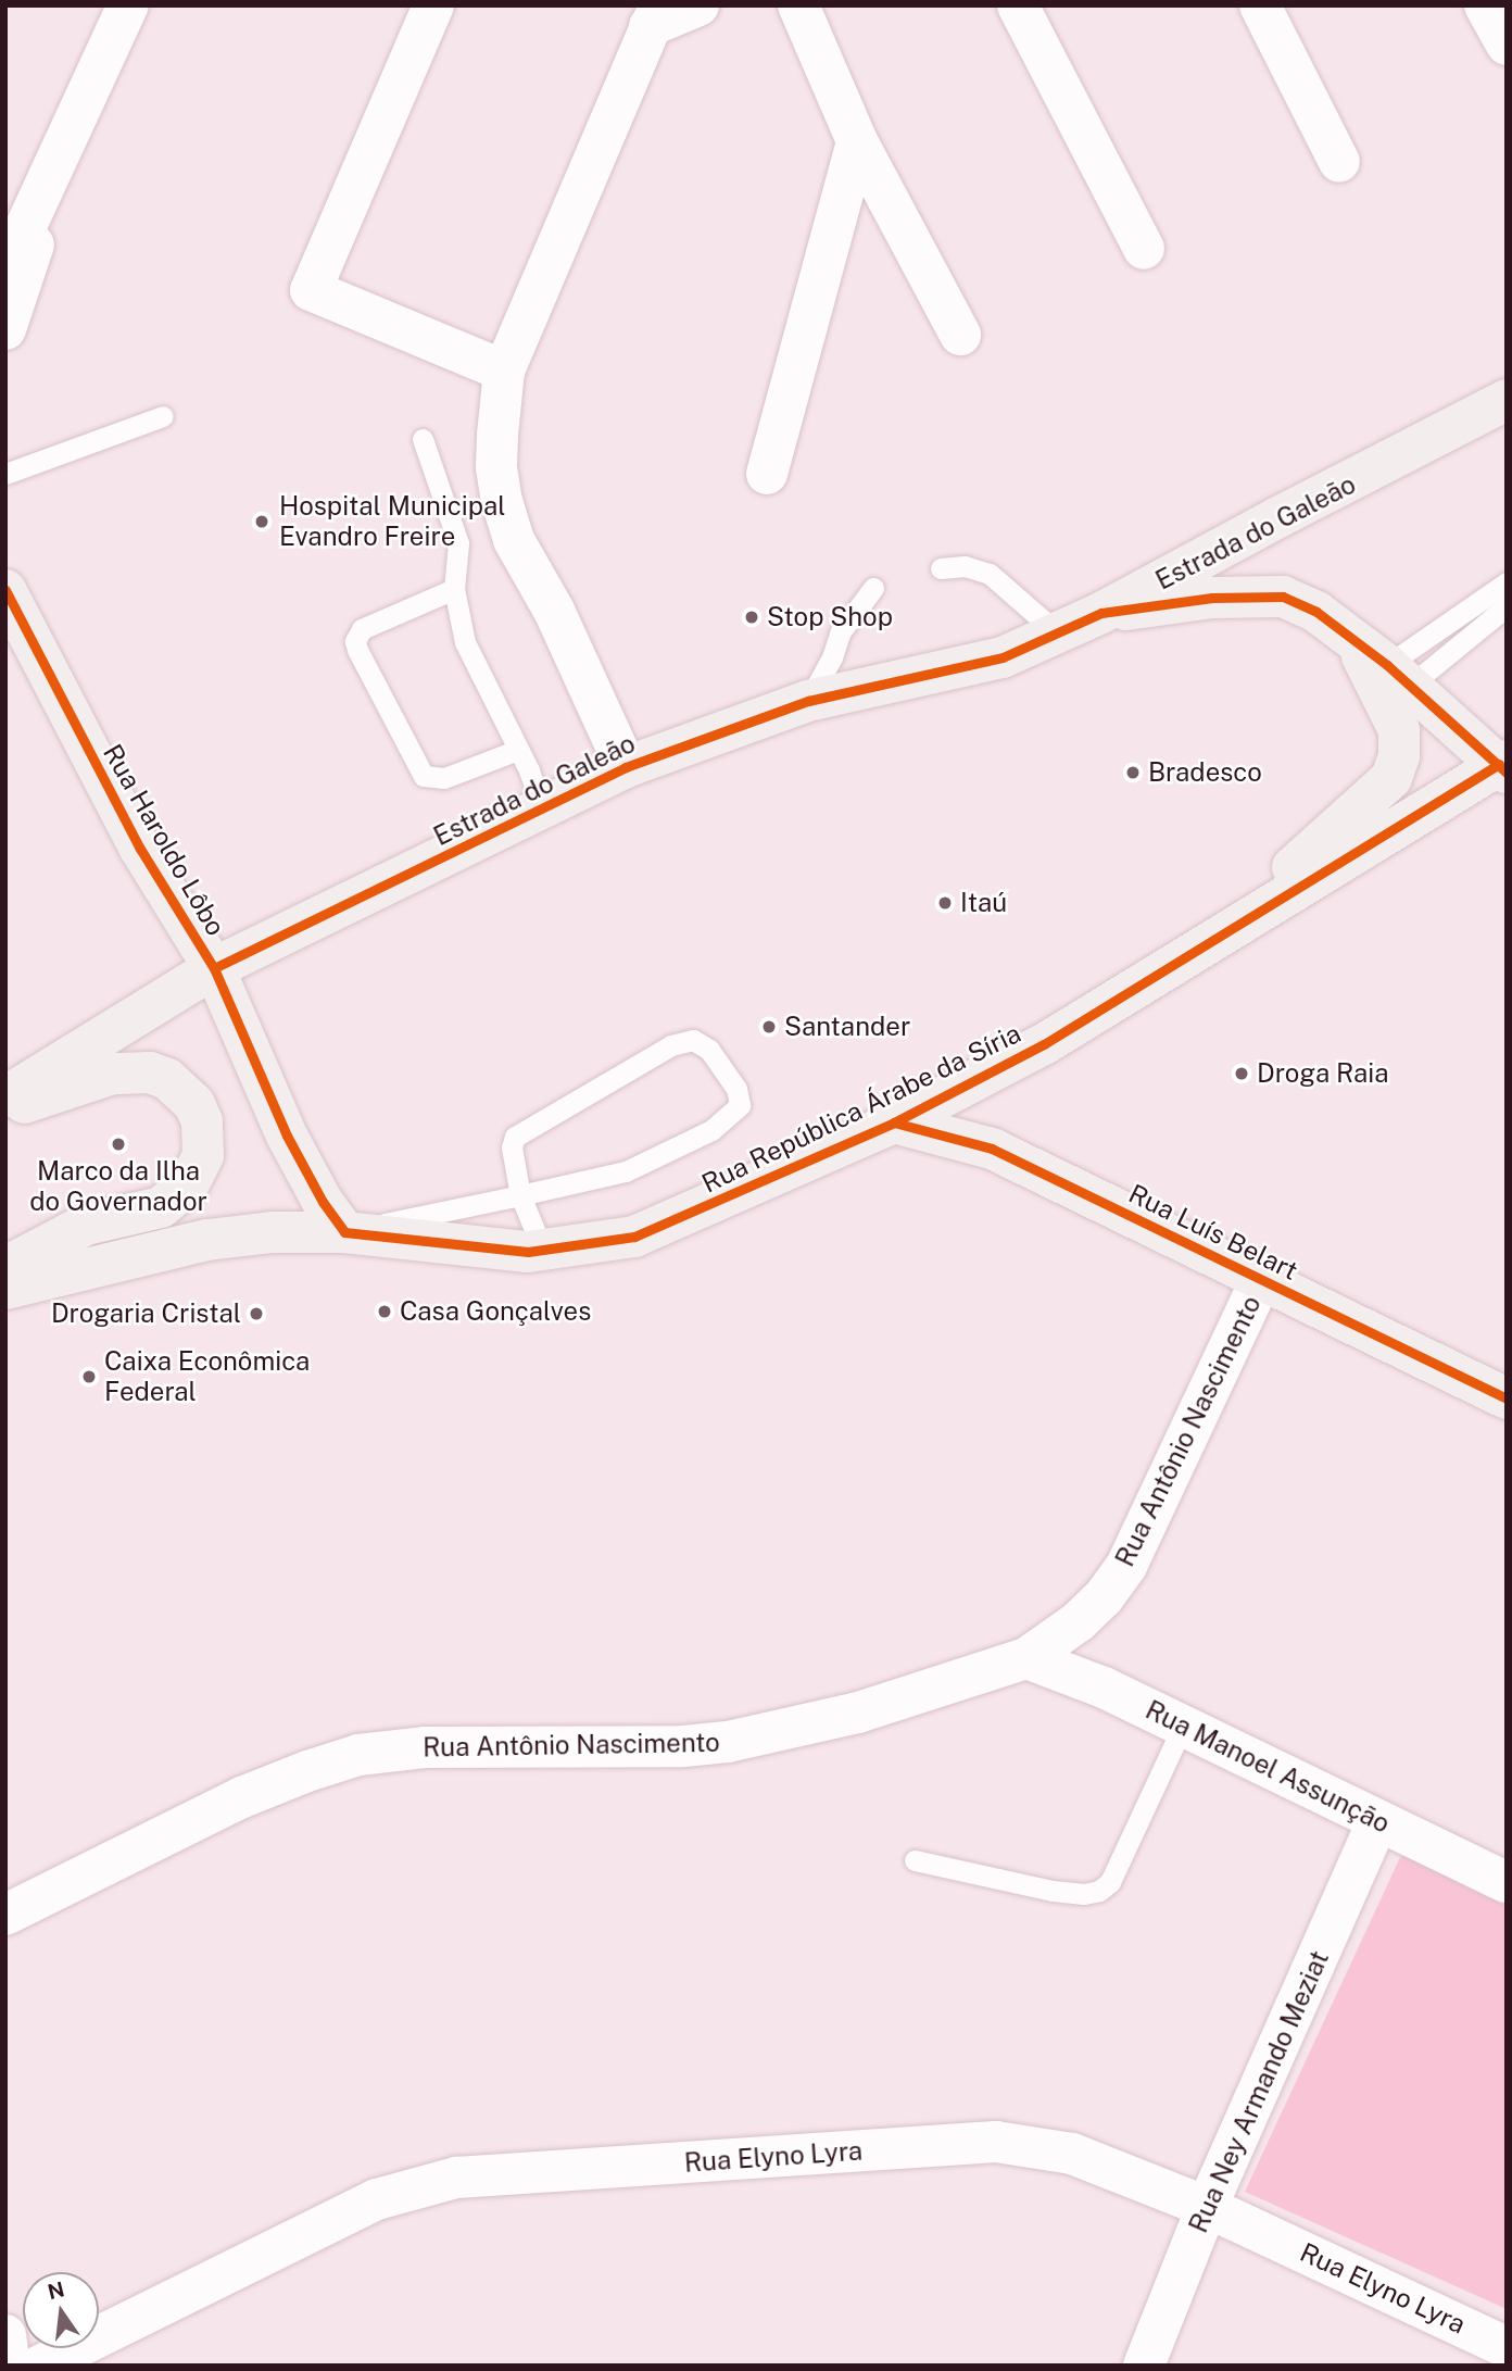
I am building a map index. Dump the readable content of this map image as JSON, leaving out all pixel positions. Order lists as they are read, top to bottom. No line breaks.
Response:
{"streets":{"main road":["Estrada do Galeão","Rua Haroldo Lôbo","Rua República Árabe da Síria","Rua Luís Belart"],"street":["Rua Antônio Nascimento","Rua Manoel Assunção","Rua Ney Armando Meziat","Rua Elyno Lyra"]},"crossings":[["Estrada do Galeão","Rua Haroldo Lôbo"],["Rua Haroldo Lôbo","Rua República Árabe da Síria"],["Rua República Árabe da Síria","Rua Luís Belart"],["Rua Luís Belart","Rua Antônio Nascimento"],["Rua Antônio Nascimento","Rua Manoel Assunção"],["Rua Manoel Assunção","Rua Ney Armando Meziat"],["Rua Ney Armando Meziat","Rua Elyno Lyra"]],"places":["Hospital Municipal Evandro Freire","Stop Shop","Bradesco","Itaú","Santander","Droga Raia","Marco da Ilha do Governador","Casa Gonçalves","Drogaria Cristal","Caixa Econômica Federal"],"north":"top"}
